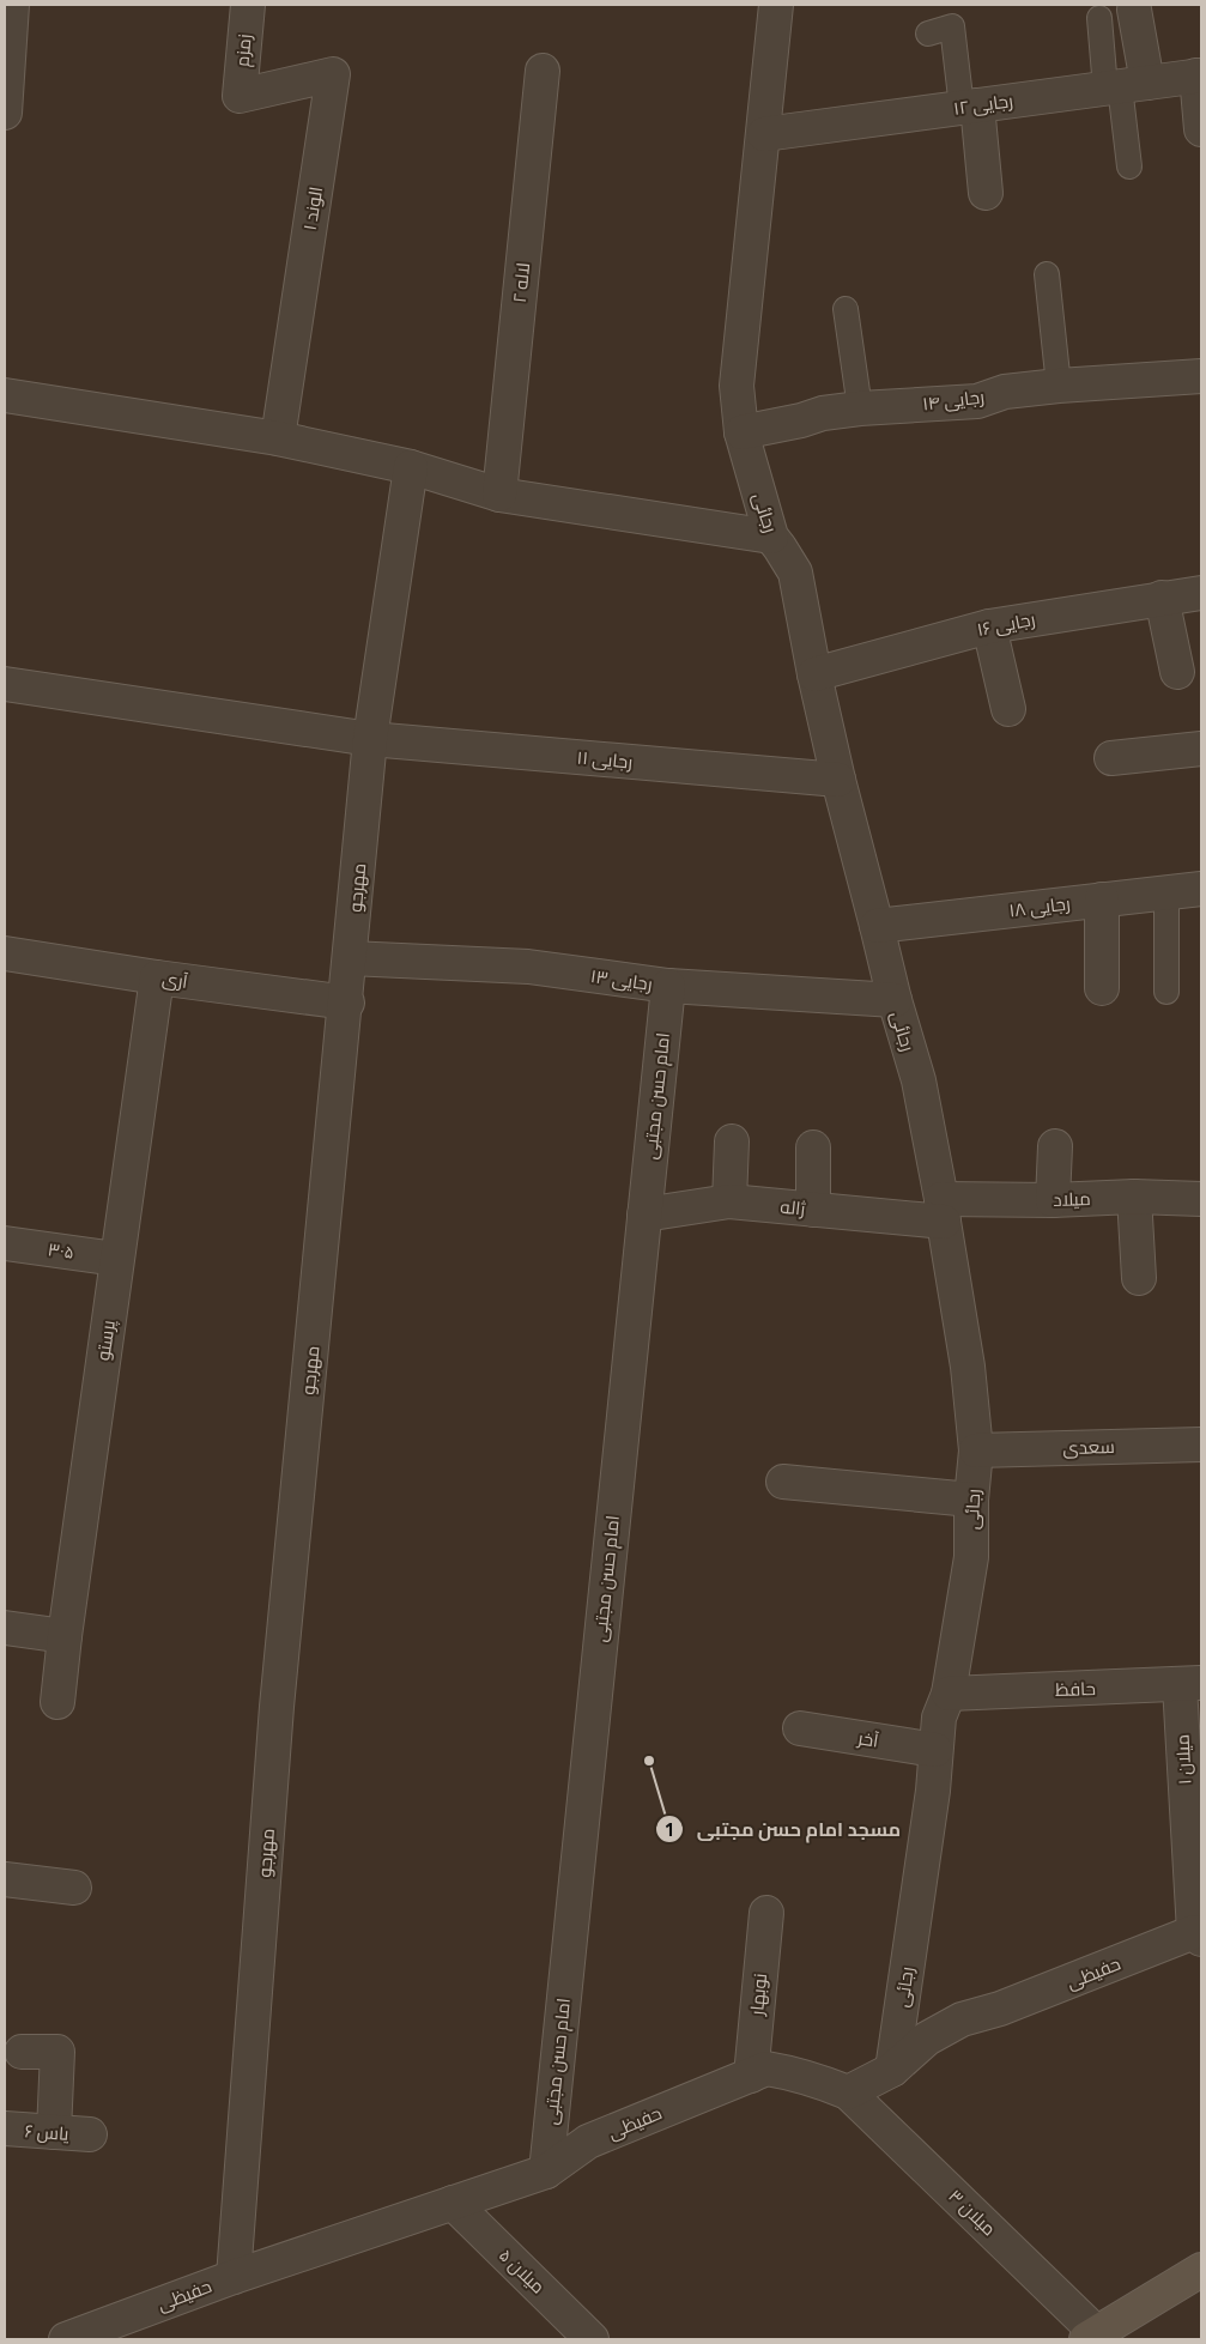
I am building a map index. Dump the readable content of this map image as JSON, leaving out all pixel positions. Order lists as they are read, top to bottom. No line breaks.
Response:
{"streets":{"street":["زمزم","رجایی ۱۲","الوند ۱","لاله ۲","رجایی ۱۴","رجائی","رجایی ۱۶","رجایی ۱۱","مهرجو","رجایی ۱۸","آری","رجایی ۱۳","امام حسن مجتبی","میلاد","ژاله","۳۰۵","پرستو","سعدی","حافظ","آخر","میلان ۱","حفیظی","نوبهار","یاس ۶","میلان ۳","میلان ۵"]},"crossings":[["زمزم","الوند ۱"],["رجایی ۱۲","رجائی"],["رجایی ۱۴","رجائی"],["رجائی","رجایی ۱۶"],["رجائی","رجایی ۱۱"],["رجائی","رجایی ۱۸"],["رجائی","رجایی ۱۳"],["رجائی","میلاد"],["رجائی","ژاله"],["رجائی","سعدی"],["رجائی","حافظ"],["رجائی","آخر"],["رجائی","حفیظی"],["رجایی ۱۱","مهرجو"],["مهرجو","آری"],["مهرجو","رجایی ۱۳"],["مهرجو","حفیظی"],["آری","پرستو"],["رجایی ۱۳","امام حسن مجتبی"],["امام حسن مجتبی","ژاله"],["امام حسن مجتبی","حفیظی"],["میلاد","ژاله"],["۳۰۵","پرستو"],["حافظ","میلان ۱"],["میلان ۱","حفیظی"],["حفیظی","نوبهار"],["حفیظی","میلان ۳"],["حفیظی","میلان ۵"]],"places":["مسجد امام حسن مجتبی"]}
